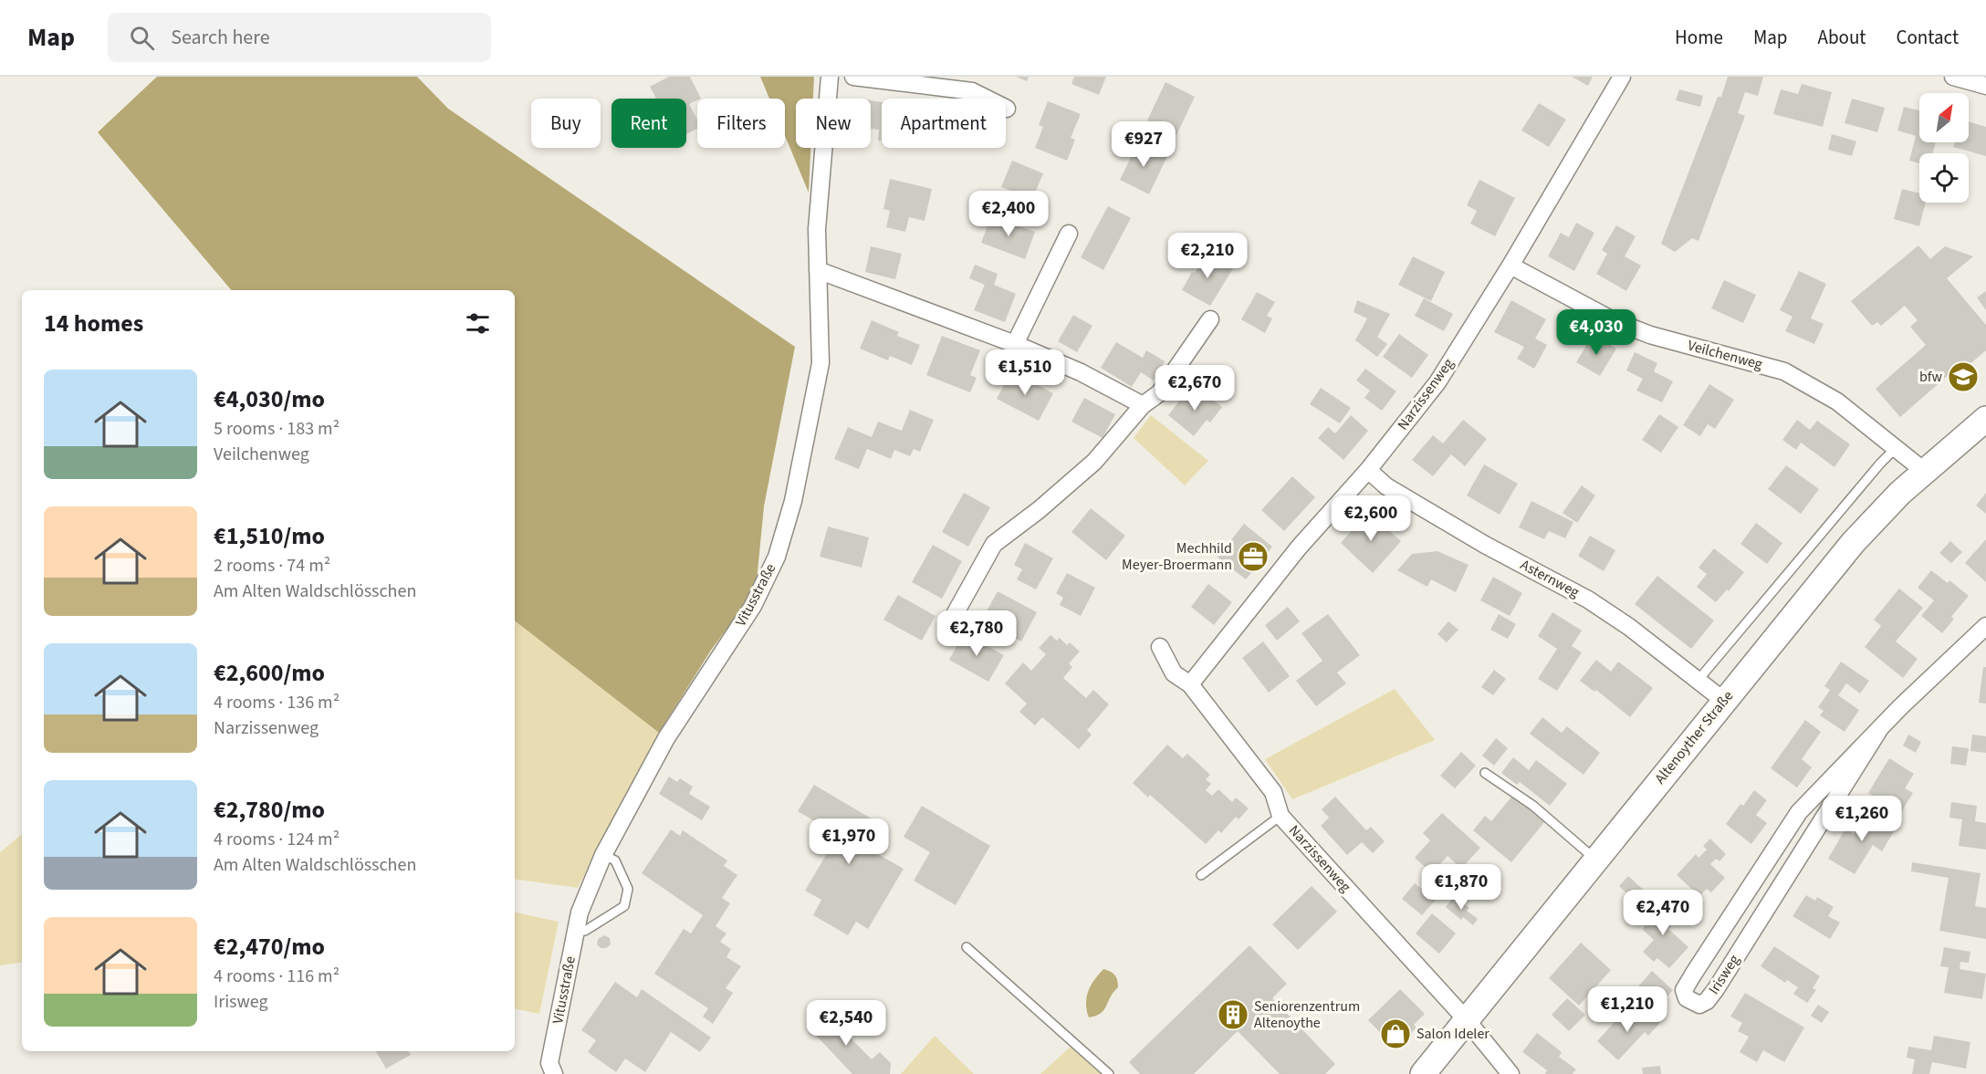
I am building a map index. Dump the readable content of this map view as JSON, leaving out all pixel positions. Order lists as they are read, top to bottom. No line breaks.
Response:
{"streets":{"main road":["Altenoyther Straße"],"street":["Veilchenweg","Narzissenweg","Asternweg","Vitusstraße","Irisweg"]},"crossings":[["Veilchenweg","Narzissenweg"],["Veilchenweg","Altenoyther Straße"],["Narzissenweg","Asternweg"],["Narzissenweg","Altenoyther Straße"],["Asternweg","Altenoyther Straße"]],"places":{"school or university":["bfw"],"office":["Mechhild Meyer-Broermann"],"building":["Seniorenzentrum Altenoythe"],"shop":["Salon Ideler"]},"north":"top right","page":{"header":"Map","search":"Search here","nav":["Home","Map","About","Contact"],"chip":["Buy","Rent","Filters","New","Apartment"],"price":["€927","€2,400","€2,210","€4,030","€1,510","€2,670","€2,600","€2,780","€1,260","€1,970","€1,870","€2,470","€1,210","€2,540"],"heading":"14 homes","list":[{"name":"€4,030/mo","note":"5 rooms · 183 m² · Veilchenweg"},{"name":"€1,510/mo","note":"2 rooms · 74 m² · Am Alten Waldschlösschen"},{"name":"€2,600/mo","note":"4 rooms · 136 m² · Narzissenweg"},{"name":"€2,780/mo","note":"4 rooms · 124 m² · Am Alten Waldschlösschen"},{"name":"€2,470/mo","note":"4 rooms · 116 m² · Irisweg"}]}}
